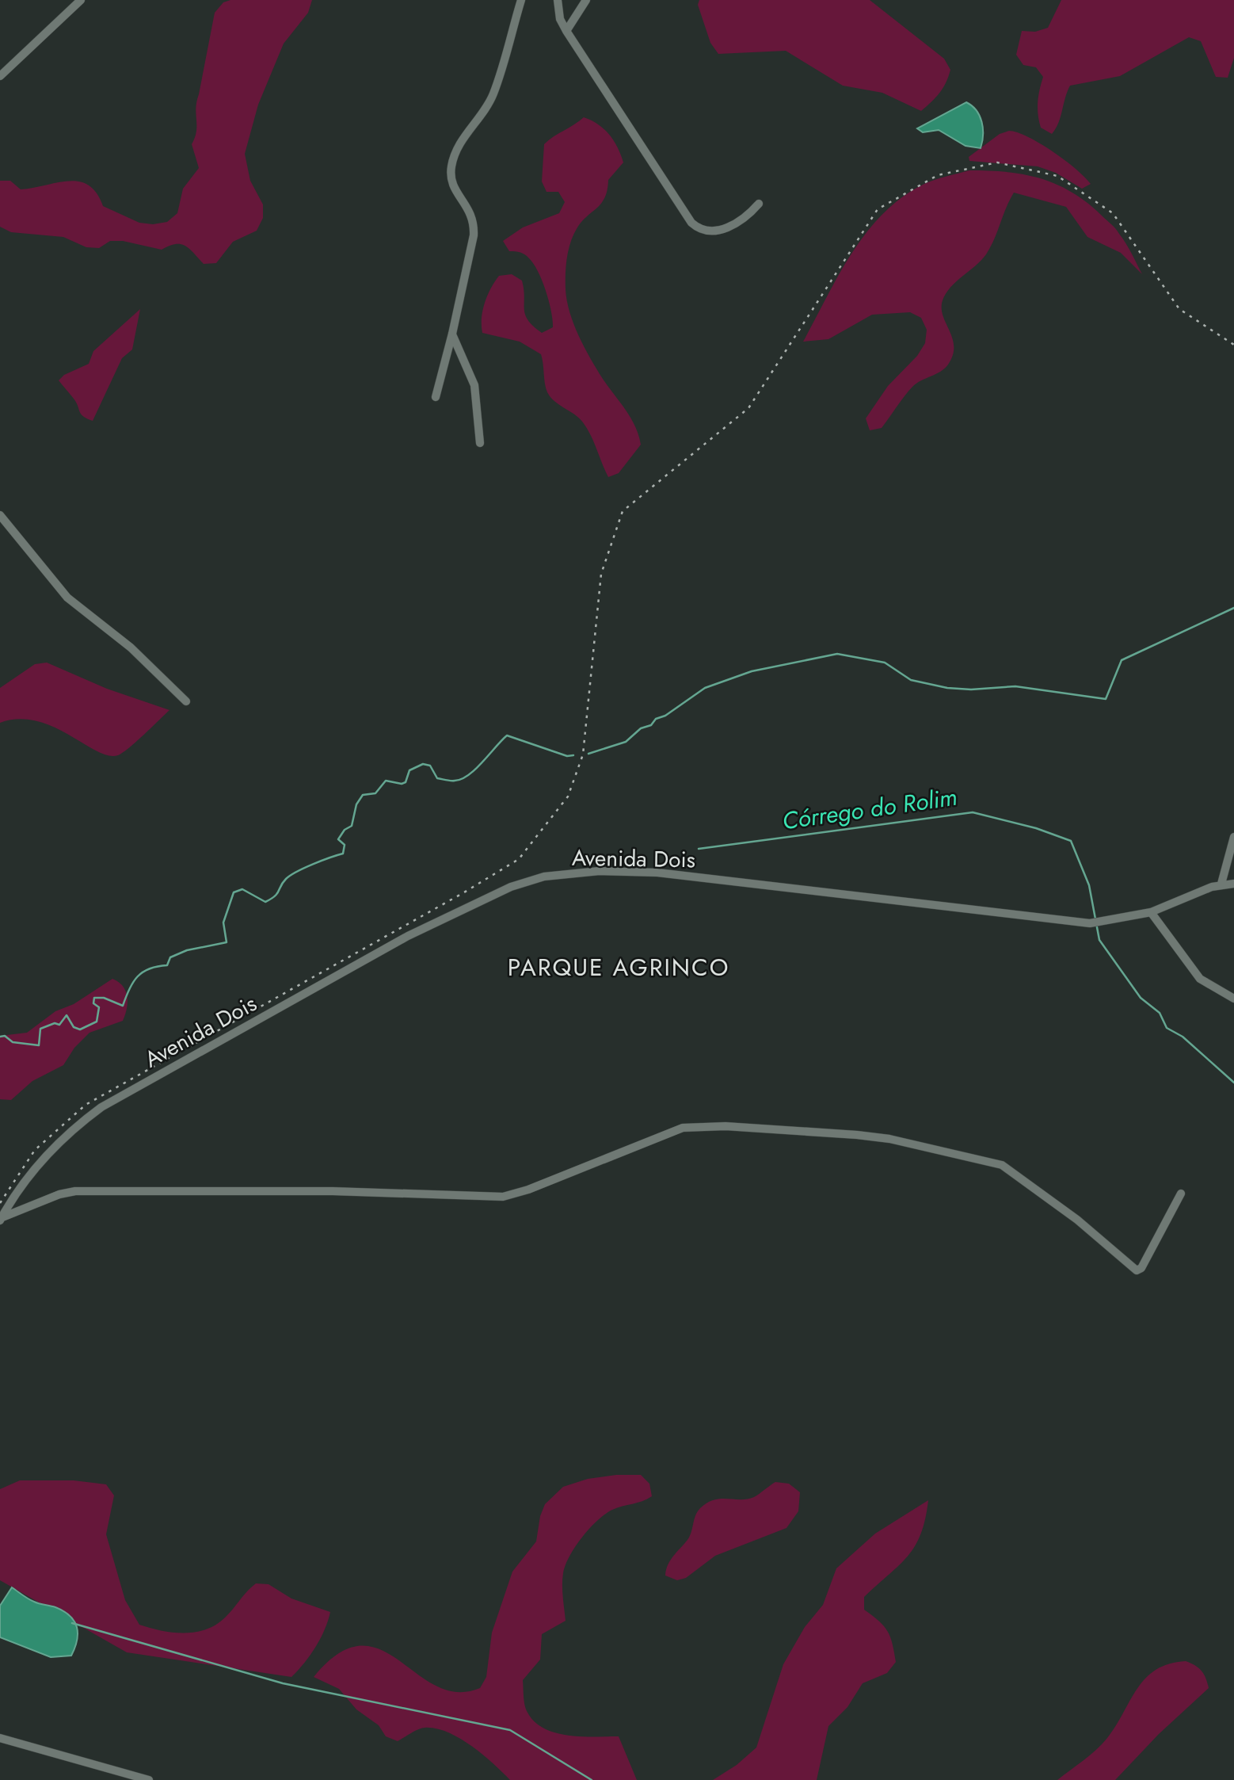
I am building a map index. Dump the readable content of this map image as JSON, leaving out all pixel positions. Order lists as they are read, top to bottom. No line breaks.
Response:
{"streets":{"street":["Avenida Dois"]},"districts":["PARQUE AGRINCO"],"water":["Córrego do Rolim"]}
